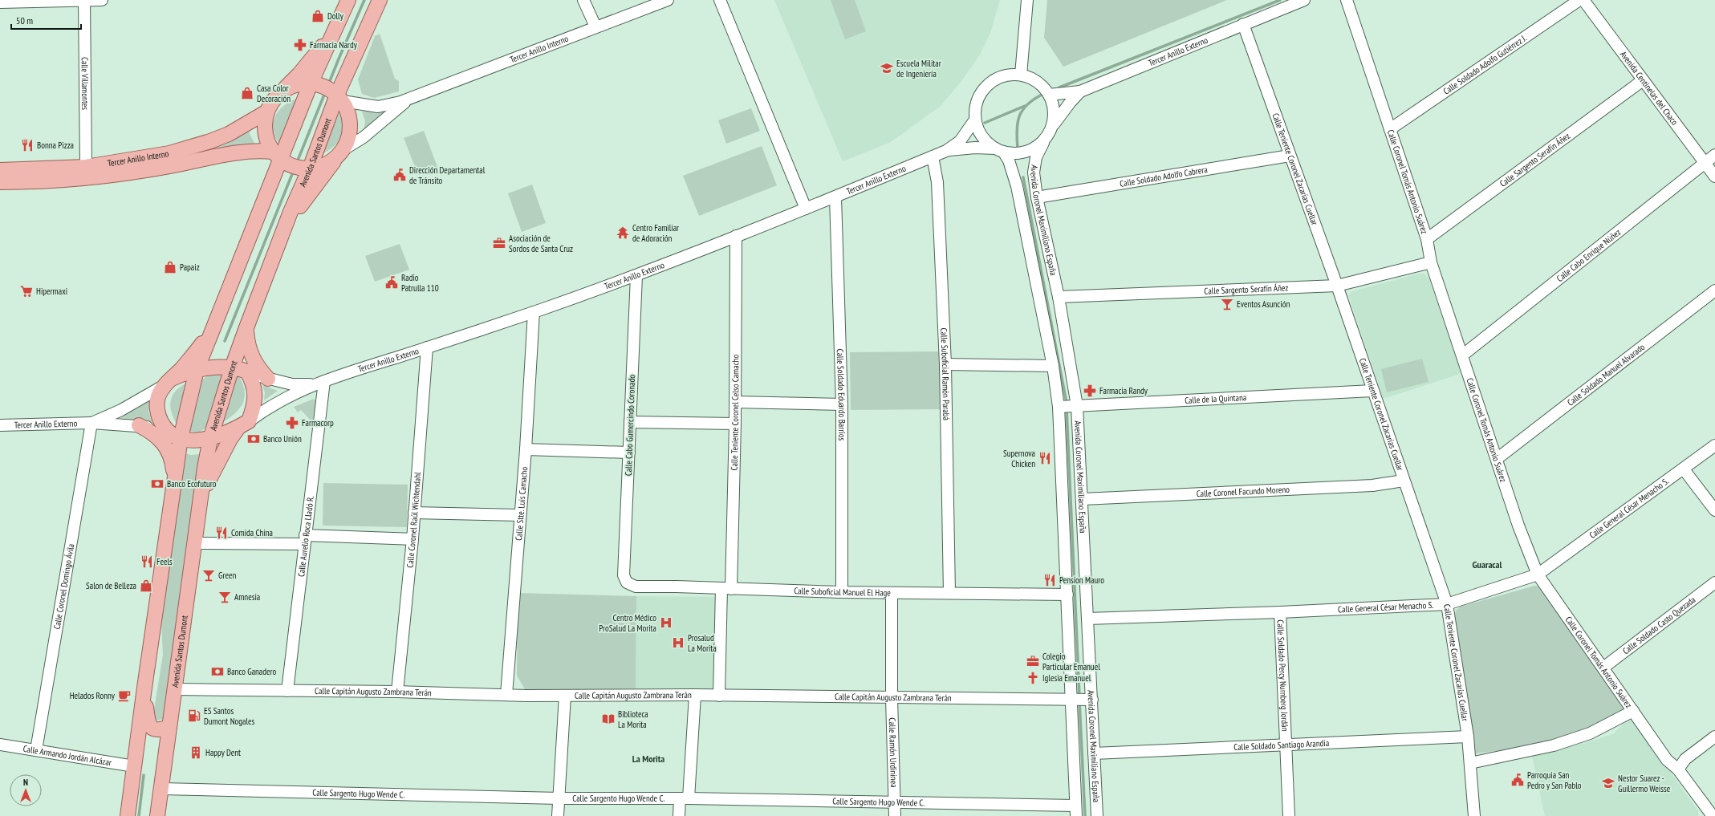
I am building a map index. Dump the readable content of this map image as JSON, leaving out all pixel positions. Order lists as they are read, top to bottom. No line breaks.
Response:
{"streets":{"main road":["Tercer Anillo Interno","Avenida Santos Dumont"],"street":["Tercer Anillo Externo","Calle Soldado Adolfo Gutiérrez J.","Calle Villamontes","Avenida Centinelas del Chaco","Calle Sargento Serafín Áñez","Calle Teniente Coronel Zacarías Cuellar","Calle Soldado Adolfo Cabrera","Calle Coronel Tomás Antonio Suárez","Avenida Coronel Maximiliano España","Calle Cabo Enrique Núñez","Calle Suboficial Ramón Parabá","Calle Soldado Manuel Alvarado","Calle Soldado Eduardo Barrios","Calle de la Quintana","Calle Teniente Coronel Celso Camacho","Calle Cabo Gumercindo Coronado","Calle Coronel Facundo Moreno","Calle Stte. Luis Camacho","Calle General César Menacho S.","Calle Coronel Raúl Wichtendahl","Calle Aurelio Roca Lladó R.","Calle Coronel Domingo Ávila","Calle Suboficial Manuel El Hage","Calle Soldado Casto Quezada","Calle Soldado Percy Nurnberg Jordán","Calle Capitán Augusto Zambrana Terán","Calle Soldado Santiago Arandia","Calle Ramón Urdininea","Calle Armando Jordán Alcázar","Calle Sargento Hugo Wende C."]},"crossings":[["Tercer Anillo Interno","Calle Villamontes"],["Tercer Anillo Interno","Avenida Santos Dumont"],["Tercer Anillo Externo","Calle Teniente Coronel Zacarías Cuellar"],["Tercer Anillo Externo","Avenida Coronel Maximiliano España"],["Tercer Anillo Externo","Calle Suboficial Ramón Parabá"],["Tercer Anillo Externo","Calle Soldado Eduardo Barrios"],["Tercer Anillo Externo","Calle Teniente Coronel Celso Camacho"],["Tercer Anillo Externo","Calle Cabo Gumercindo Coronado"],["Tercer Anillo Externo","Calle Stte. Luis Camacho"],["Tercer Anillo Externo","Calle Coronel Raúl Wichtendahl"],["Tercer Anillo Externo","Calle Aurelio Roca Lladó R."],["Tercer Anillo Externo","Calle Coronel Domingo Ávila"],["Calle Soldado Adolfo Gutiérrez J.","Calle Coronel Tomás Antonio Suárez"],["Avenida Centinelas del Chaco","Calle Sargento Serafín Áñez"],["Avenida Centinelas del Chaco","Calle Cabo Enrique Núñez"],["Avenida Santos Dumont","Calle Capitán Augusto Zambrana Terán"],["Avenida Santos Dumont","Calle Sargento Hugo Wende C."],["Calle Sargento Serafín Áñez","Calle Teniente Coronel Zacarías Cuellar"],["Calle Sargento Serafín Áñez","Calle Coronel Tomás Antonio Suárez"],["Calle Sargento Serafín Áñez","Avenida Coronel Maximiliano España"],["Calle Teniente Coronel Zacarías Cuellar","Calle Soldado Adolfo Cabrera"],["Calle Teniente Coronel Zacarías Cuellar","Calle de la Quintana"],["Calle Teniente Coronel Zacarías Cuellar","Calle Coronel Facundo Moreno"],["Calle Teniente Coronel Zacarías Cuellar","Calle General César Menacho S."],["Calle Teniente Coronel Zacarías Cuellar","Calle Soldado Santiago Arandia"],["Calle Soldado Adolfo Cabrera","Avenida Coronel Maximiliano España"],["Calle Coronel Tomás Antonio Suárez","Calle Cabo Enrique Núñez"],["Calle Coronel Tomás Antonio Suárez","Calle Soldado Manuel Alvarado"],["Calle Coronel Tomás Antonio Suárez","Calle General César Menacho S."],["Calle Coronel Tomás Antonio Suárez","Calle Soldado Casto Quezada"],["Avenida Coronel Maximiliano España","Calle de la Quintana"],["Avenida Coronel Maximiliano España","Calle Coronel Facundo Moreno"],["Avenida Coronel Maximiliano España","Calle General César Menacho S."],["Avenida Coronel Maximiliano España","Calle Suboficial Manuel El Hage"],["Avenida Coronel Maximiliano España","Calle Capitán Augusto Zambrana Terán"],["Avenida Coronel Maximiliano España","Calle Soldado Santiago Arandia"],["Avenida Coronel Maximiliano España","Calle Sargento Hugo Wende C."],["Calle Suboficial Ramón Parabá","Calle Suboficial Manuel El Hage"],["Calle Soldado Eduardo Barrios","Calle Suboficial Manuel El Hage"],["Calle Teniente Coronel Celso Camacho","Calle Suboficial Manuel El Hage"],["Calle Teniente Coronel Celso Camacho","Calle Capitán Augusto Zambrana Terán"],["Calle Cabo Gumercindo Coronado","Calle Suboficial Manuel El Hage"],["Calle Stte. Luis Camacho","Calle Capitán Augusto Zambrana Terán"],["Calle General César Menacho S.","Calle Soldado Percy Nurnberg Jordán"],["Calle Coronel Raúl Wichtendahl","Calle Capitán Augusto Zambrana Terán"],["Calle Aurelio Roca Lladó R.","Calle Capitán Augusto Zambrana Terán"],["Calle Coronel Domingo Ávila","Calle Armando Jordán Alcázar"],["Calle Suboficial Manuel El Hage","Calle Ramón Urdininea"],["Calle Soldado Percy Nurnberg Jordán","Calle Soldado Santiago Arandia"],["Calle Capitán Augusto Zambrana Terán","Calle Ramón Urdininea"],["Calle Ramón Urdininea","Calle Sargento Hugo Wende C."]],"districts":["Guaracal","La Morita"],"places":{"shop":["Dolly","Casa Color Decoración","Papaiz","Salon de Belleza"],"pharmacy":["Farmacia Nardy","Farmacia Randy","Farmacorp"],"school or university":["Escuela Militar de Ingeniería","Nestor Suarez - Guillermo Weisse"],"restaurant":["Bonna Pizza","Supernova Chicken","Comida China","Feels","Pension Mauro"],"public building":["Dirección Departamental de Tránsito","Radio Patrulla 110","Parroquia San Pedro y San Pablo"],"temple":["Centro Familiar de Adoración"],"office":["Asociación de Sordos de Santa Cruz","Colegio Particular Emanuel"],"supermarket":["Hipermaxi"],"bar":["Eventos Asunción","Green","Amnesia"],"bank":["Banco Unión","Banco Ecofuturo","Banco Ganadero"],"hospital":["Centro Médico ProSalud La Morita","Prosalud La Morita"],"church":["Iglesia Emanuel"],"cafe":["Helados Ronny"],"fuel station":["ES Santos Dumont Nogales"],"library":["Biblioteca La Morita"],"building":["Happy Dent"]},"scale_bar":"50 m","north":"top"}
